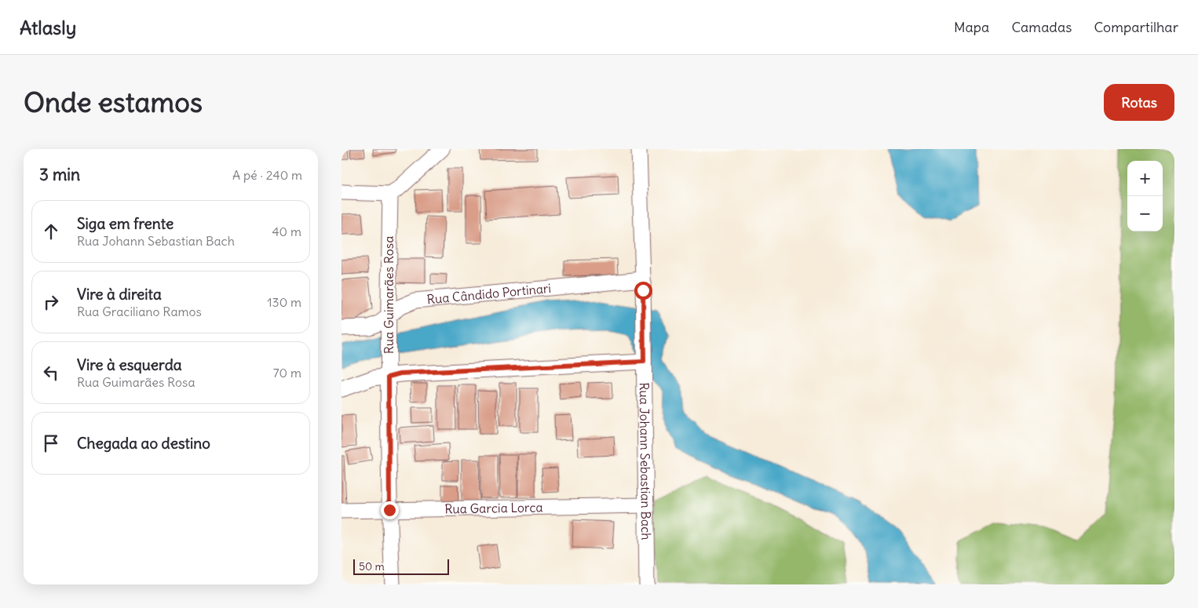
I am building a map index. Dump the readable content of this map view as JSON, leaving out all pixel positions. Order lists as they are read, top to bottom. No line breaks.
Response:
{"streets":{"street":["Rua Cândido Portinari","Rua Guimarães Rosa","Rua Johann Sebastian Bach","Rua Garcia Lorca"]},"crossings":[["Rua Cândido Portinari","Rua Guimarães Rosa"],["Rua Cândido Portinari","Rua Johann Sebastian Bach"],["Rua Guimarães Rosa","Rua Garcia Lorca"],["Rua Johann Sebastian Bach","Rua Garcia Lorca"]],"scale_bar":"50 m","page":{"header":"Atlasly","nav":["Mapa","Camadas","Compartilhar"],"buttons":"Rotas","title":"Onde estamos","heading":["3 min","A pé · 240 m"],"map_buttons":["+","−"],"list":[["Siga em frente","Rua Johann Sebastian Bach","40 m"],["Vire à direita","Rua Graciliano Ramos","130 m"],["Vire à esquerda","Rua Guimarães Rosa","70 m"],"Chegada ao destino"],"scale":"50 m"}}
